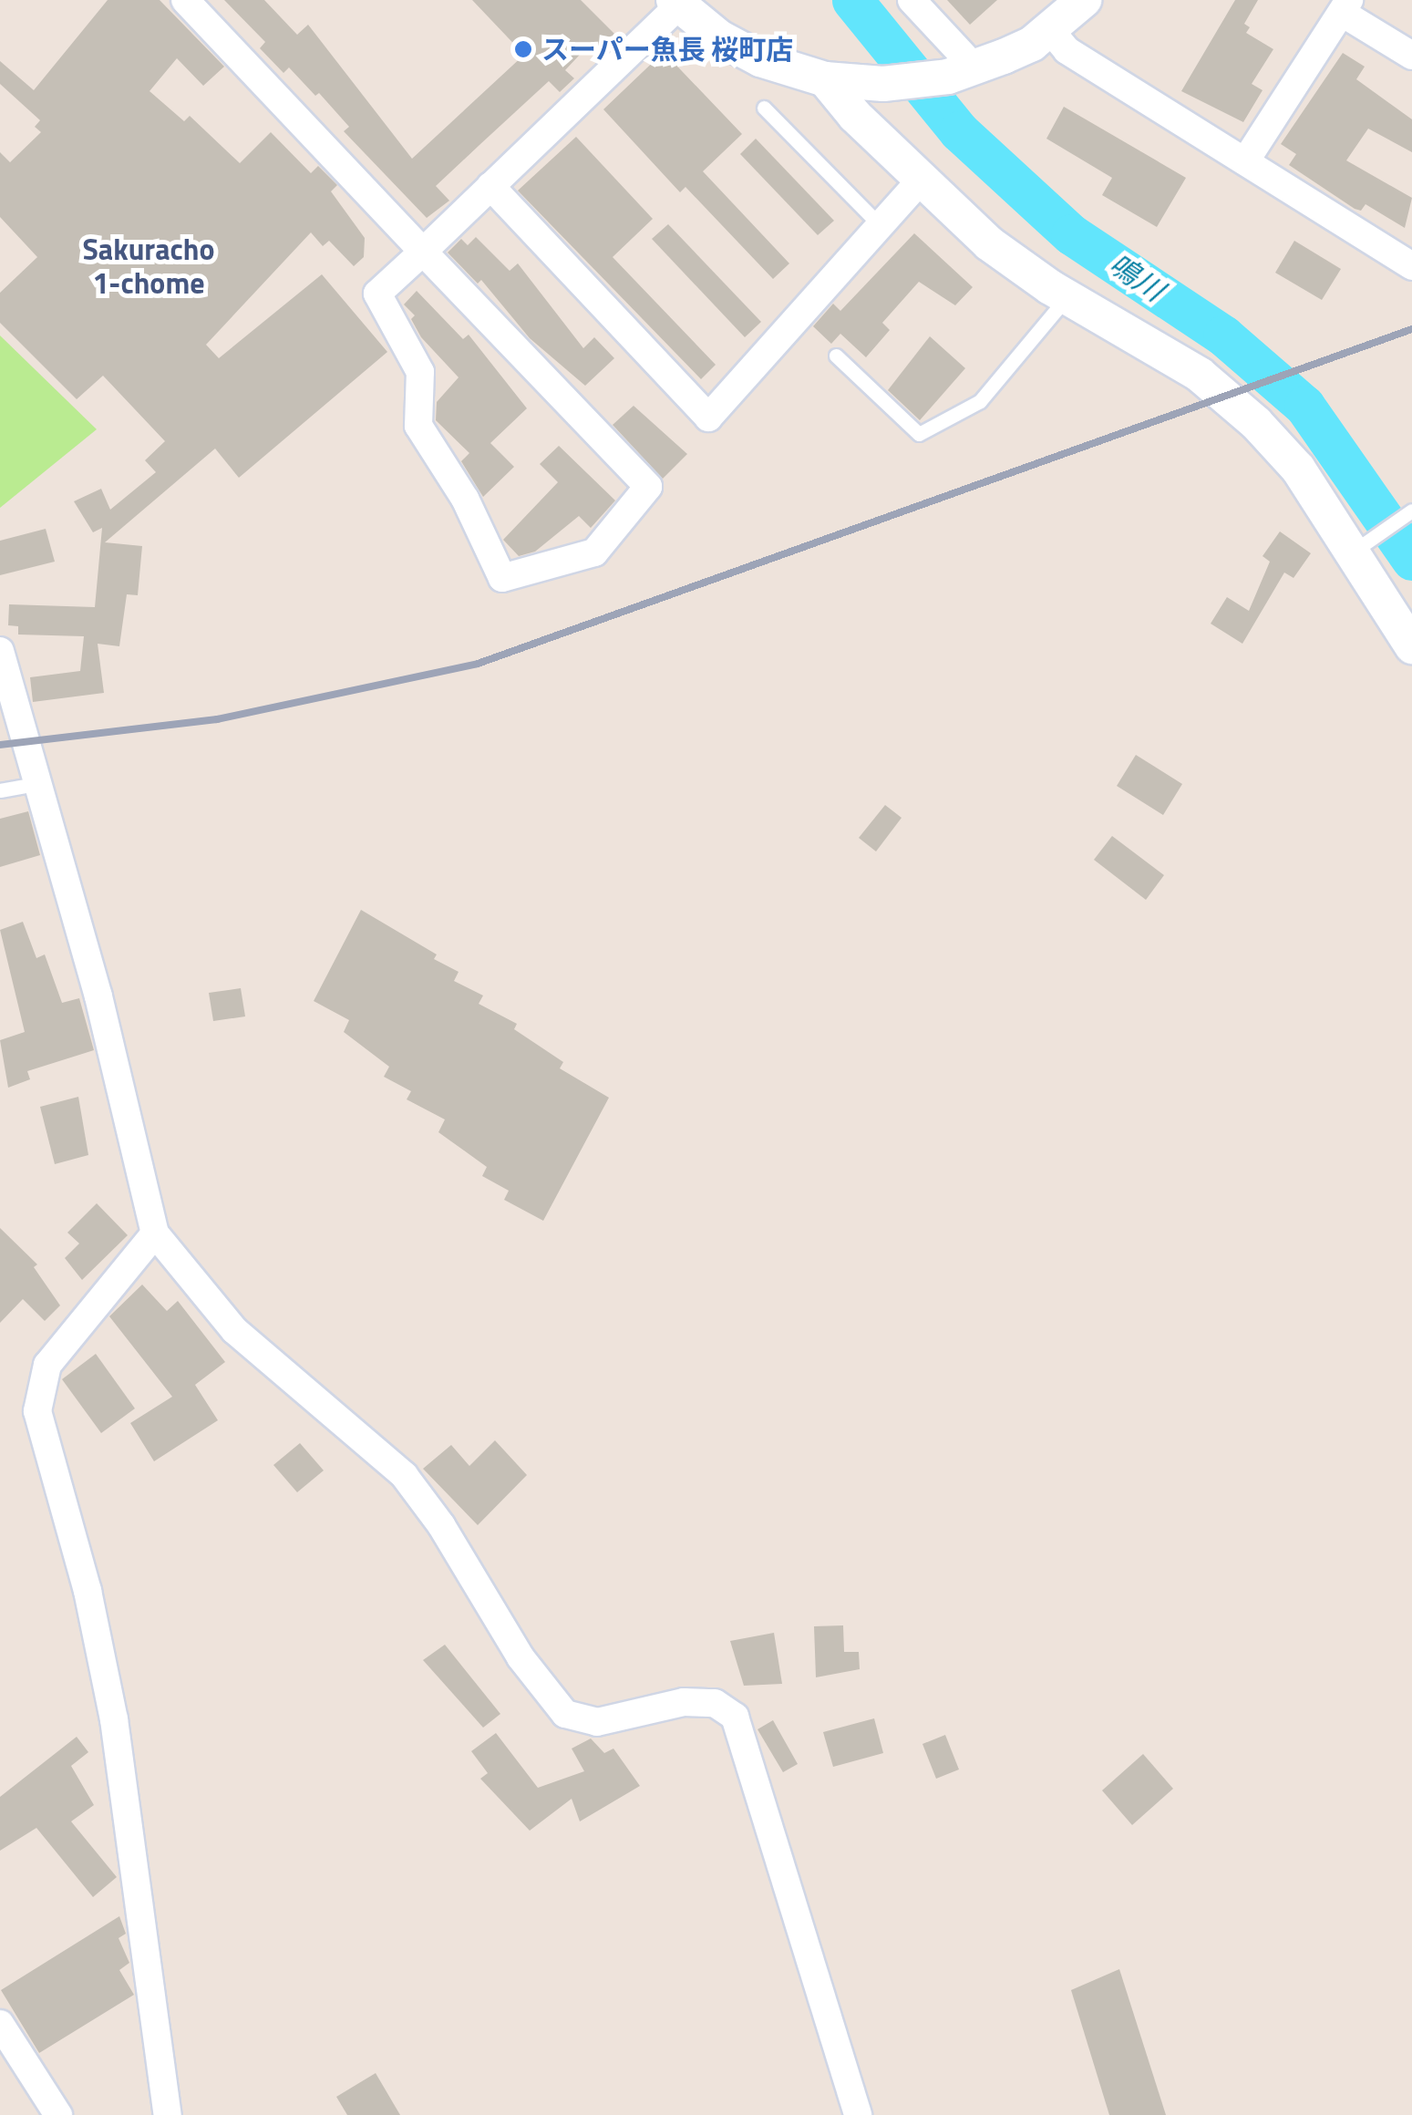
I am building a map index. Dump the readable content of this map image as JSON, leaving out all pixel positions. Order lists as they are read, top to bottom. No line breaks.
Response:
{"districts":["Sakuracho 1-chome"],"water":["鳴川"],"places":["スーパー魚長 桜町店"]}
